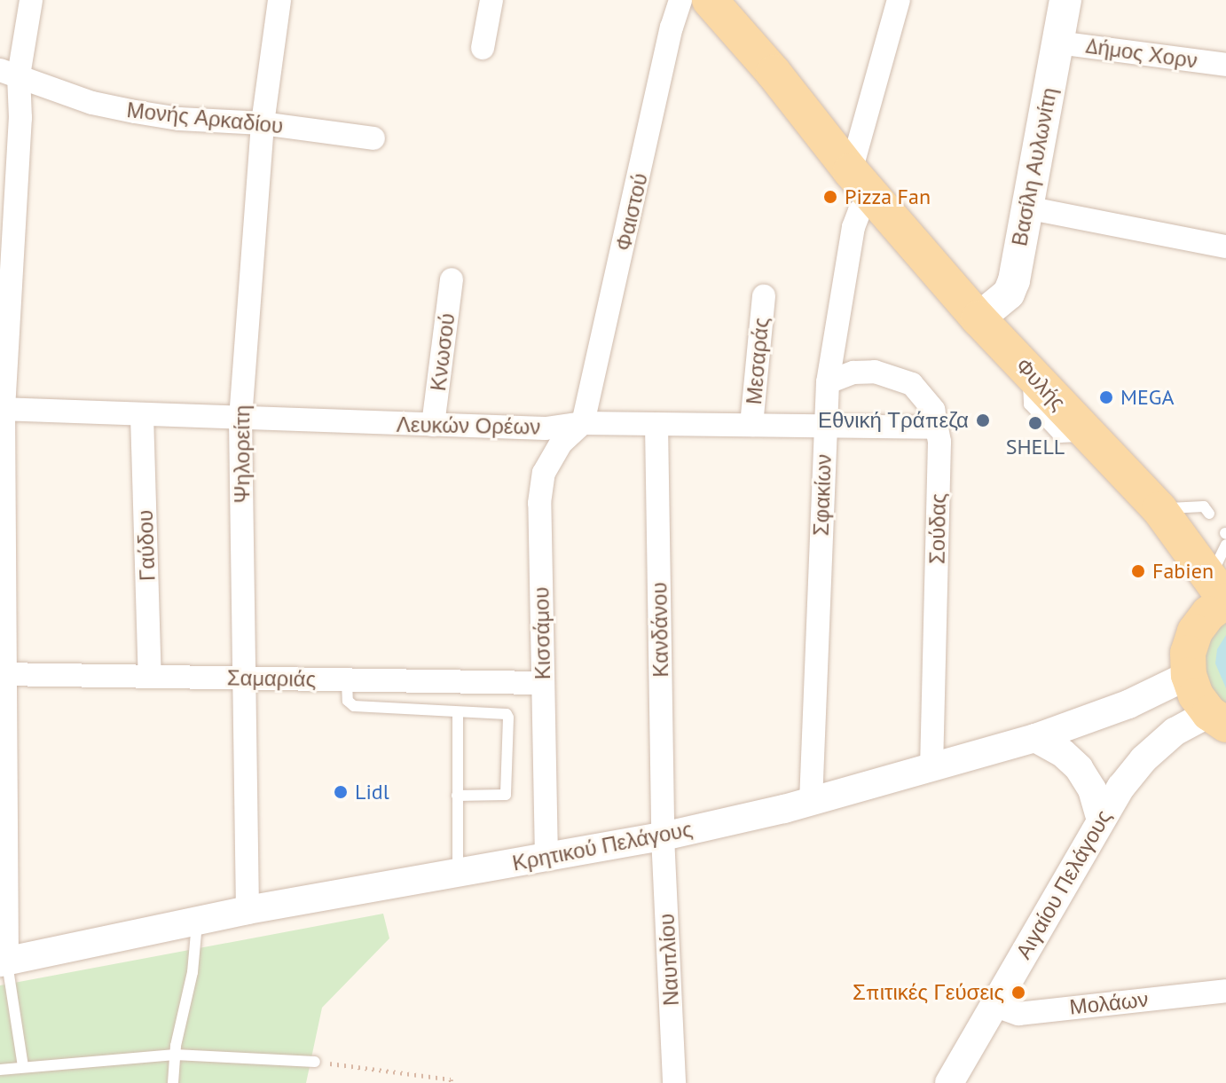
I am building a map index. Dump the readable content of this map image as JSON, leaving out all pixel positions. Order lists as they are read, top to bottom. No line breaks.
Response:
{"streets":{"main road":["Βασίλη Αυλωνίτη","Φυλής"],"street":["Δήμος Χορν","Μονής Αρκαδίου","Φαιστού","Κνωσού","Μεσαράς","Λευκών Ορέων","Ψηλορείτη","Σφακίων","Σούδας","Γαύδου","Κανδάνου","Κισσάμου","Σαμαριάς","Κρητικού Πελάγους","Αιγαίου Πελάγους","Ναυπλίου","Μολάων"]},"crossings":[["Δήμος Χορν","Βασίλη Αυλωνίτη"],["Μονής Αρκαδίου","Ψηλορείτη"],["Βασίλη Αυλωνίτη","Φυλής"],["Φαιστού","Φυλής"],["Φαιστού","Λευκών Ορέων"],["Φαιστού","Κισσάμου"],["Κνωσού","Λευκών Ορέων"],["Μεσαράς","Λευκών Ορέων"],["Φυλής","Σφακίων"],["Λευκών Ορέων","Ψηλορείτη"],["Λευκών Ορέων","Σφακίων"],["Λευκών Ορέων","Σούδας"],["Λευκών Ορέων","Γαύδου"],["Λευκών Ορέων","Κανδάνου"],["Λευκών Ορέων","Κισσάμου"],["Ψηλορείτη","Σαμαριάς"],["Ψηλορείτη","Κρητικού Πελάγους"],["Σφακίων","Σούδας"],["Σφακίων","Κρητικού Πελάγους"],["Σούδας","Κρητικού Πελάγους"],["Γαύδου","Σαμαριάς"],["Κανδάνου","Κρητικού Πελάγους"],["Κανδάνου","Ναυπλίου"],["Κισσάμου","Σαμαριάς"],["Κισσάμου","Κρητικού Πελάγους"],["Κρητικού Πελάγους","Ναυπλίου"],["Αιγαίου Πελάγους","Μολάων"]],"places":["Pizza Fan","MEGA","Εθνική Τράπεζα","SHELL","Fabien","Lidl","Σπιτικές Γεύσεις"]}
